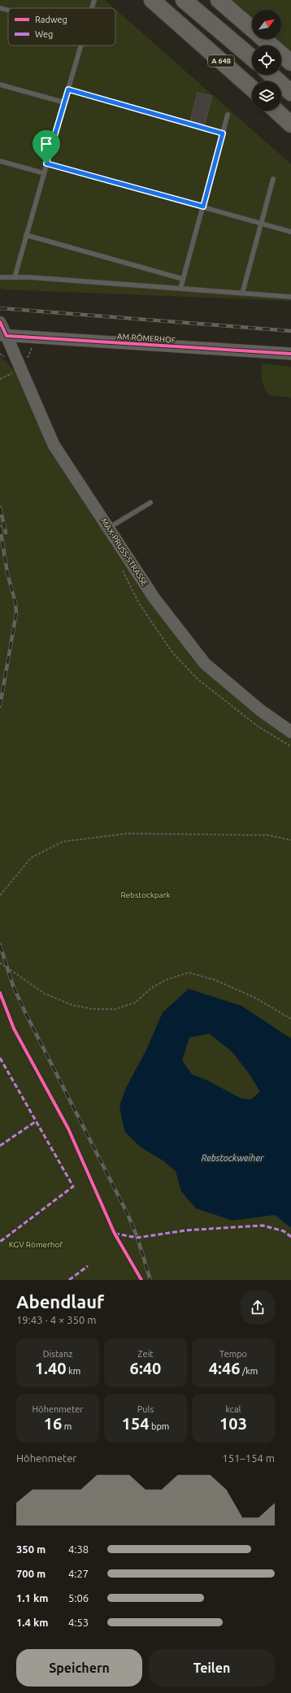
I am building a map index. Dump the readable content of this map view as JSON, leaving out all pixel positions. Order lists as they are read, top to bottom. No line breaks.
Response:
{"streets":{"highway":["A 648"],"main road":["AM RÖMERHOF","MAX-PRUSS-STRASSE"]},"crossings":[["AM RÖMERHOF","MAX-PRUSS-STRASSE"]],"water":["Rebstockweiher"],"parks":["Rebstockpark","KGV Römerhof"],"legend":["Radweg","Weg"],"north":"top right","page":{"heading":["Abendlauf","19:43 · 4 × 350 m"],"stats":[["Distanz","1.40 km"],["Zeit","6:40"],["Tempo","4:46 /km"],["Höhenmeter","16 m"],["Puls","154 bpm"],["kcal","103"]],"chart":["Höhenmeter","151–154 m"],"list":[{"name":"350 m","note":"4:38"},{"name":"700 m","note":"4:27"},{"name":"1.1 km","note":"5:06"},{"name":"1.4 km","note":"4:53"}],"buttons":["Speichern","Teilen"]}}
